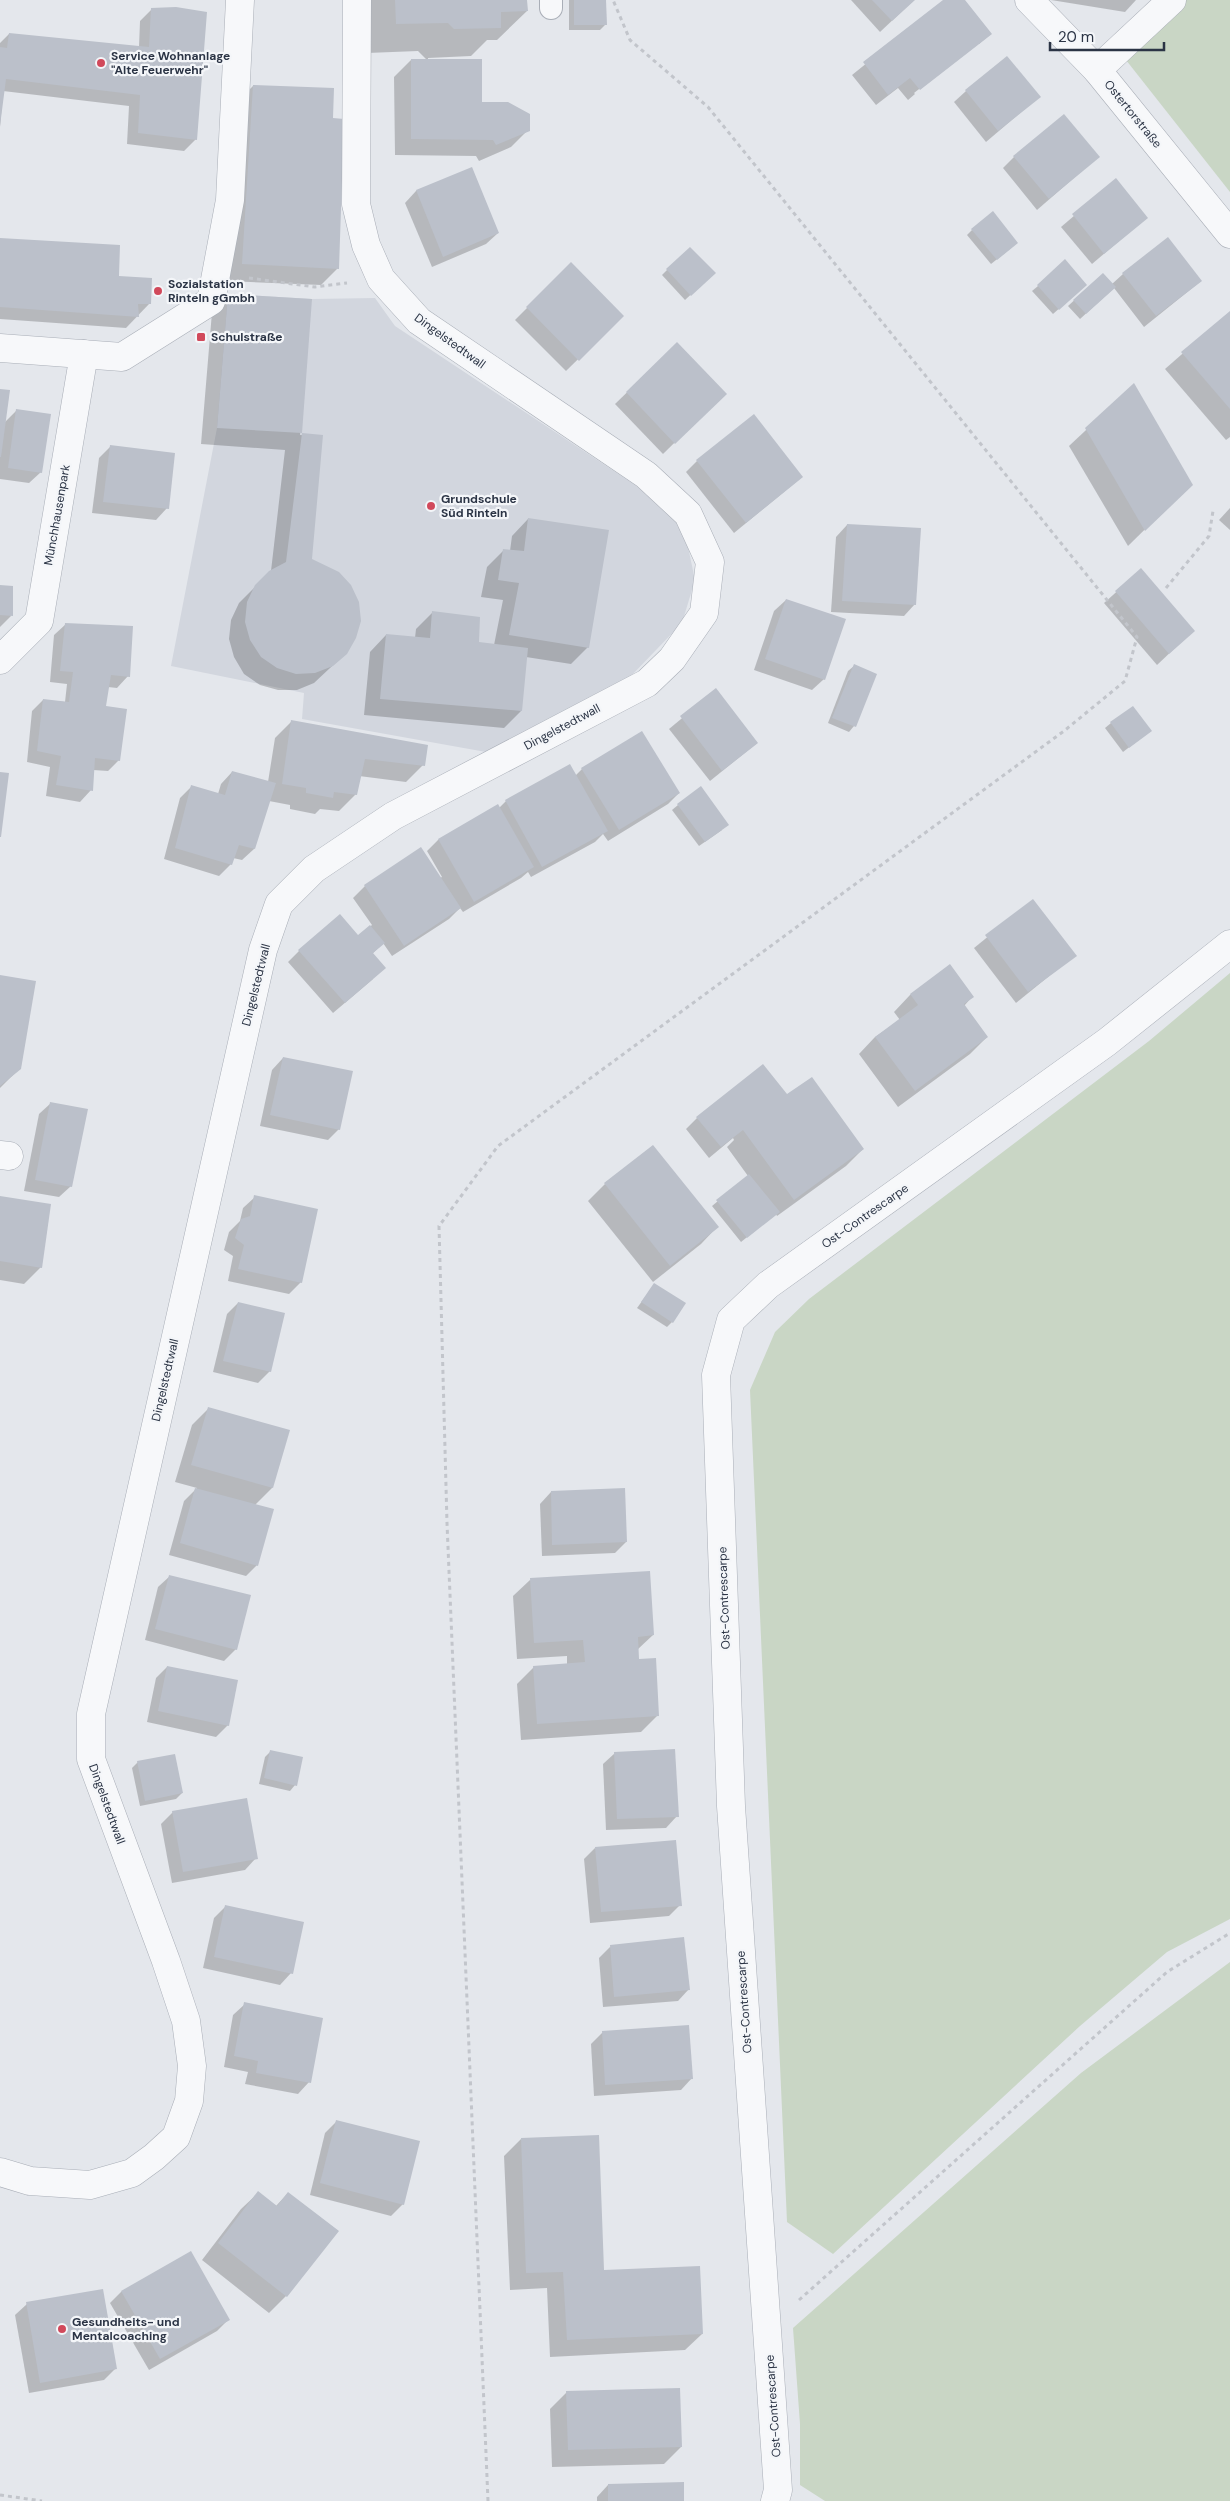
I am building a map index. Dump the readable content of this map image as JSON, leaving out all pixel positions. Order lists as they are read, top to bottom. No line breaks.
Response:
{"streets":{"street":["Ostertorstraße","Dingelstedtwall","Münchhausenpark","Ost-Contrescarpe"]},"places":{"other":["Service Wohnanlage \"Alte Feuerwehr\"","Sozialstation Rinteln gGmbh","Grundschule Süd Rinteln","Gesundheits- und Mentalcoaching"],"transit":["Schulstraße"]},"scale_bar":"20 m"}
